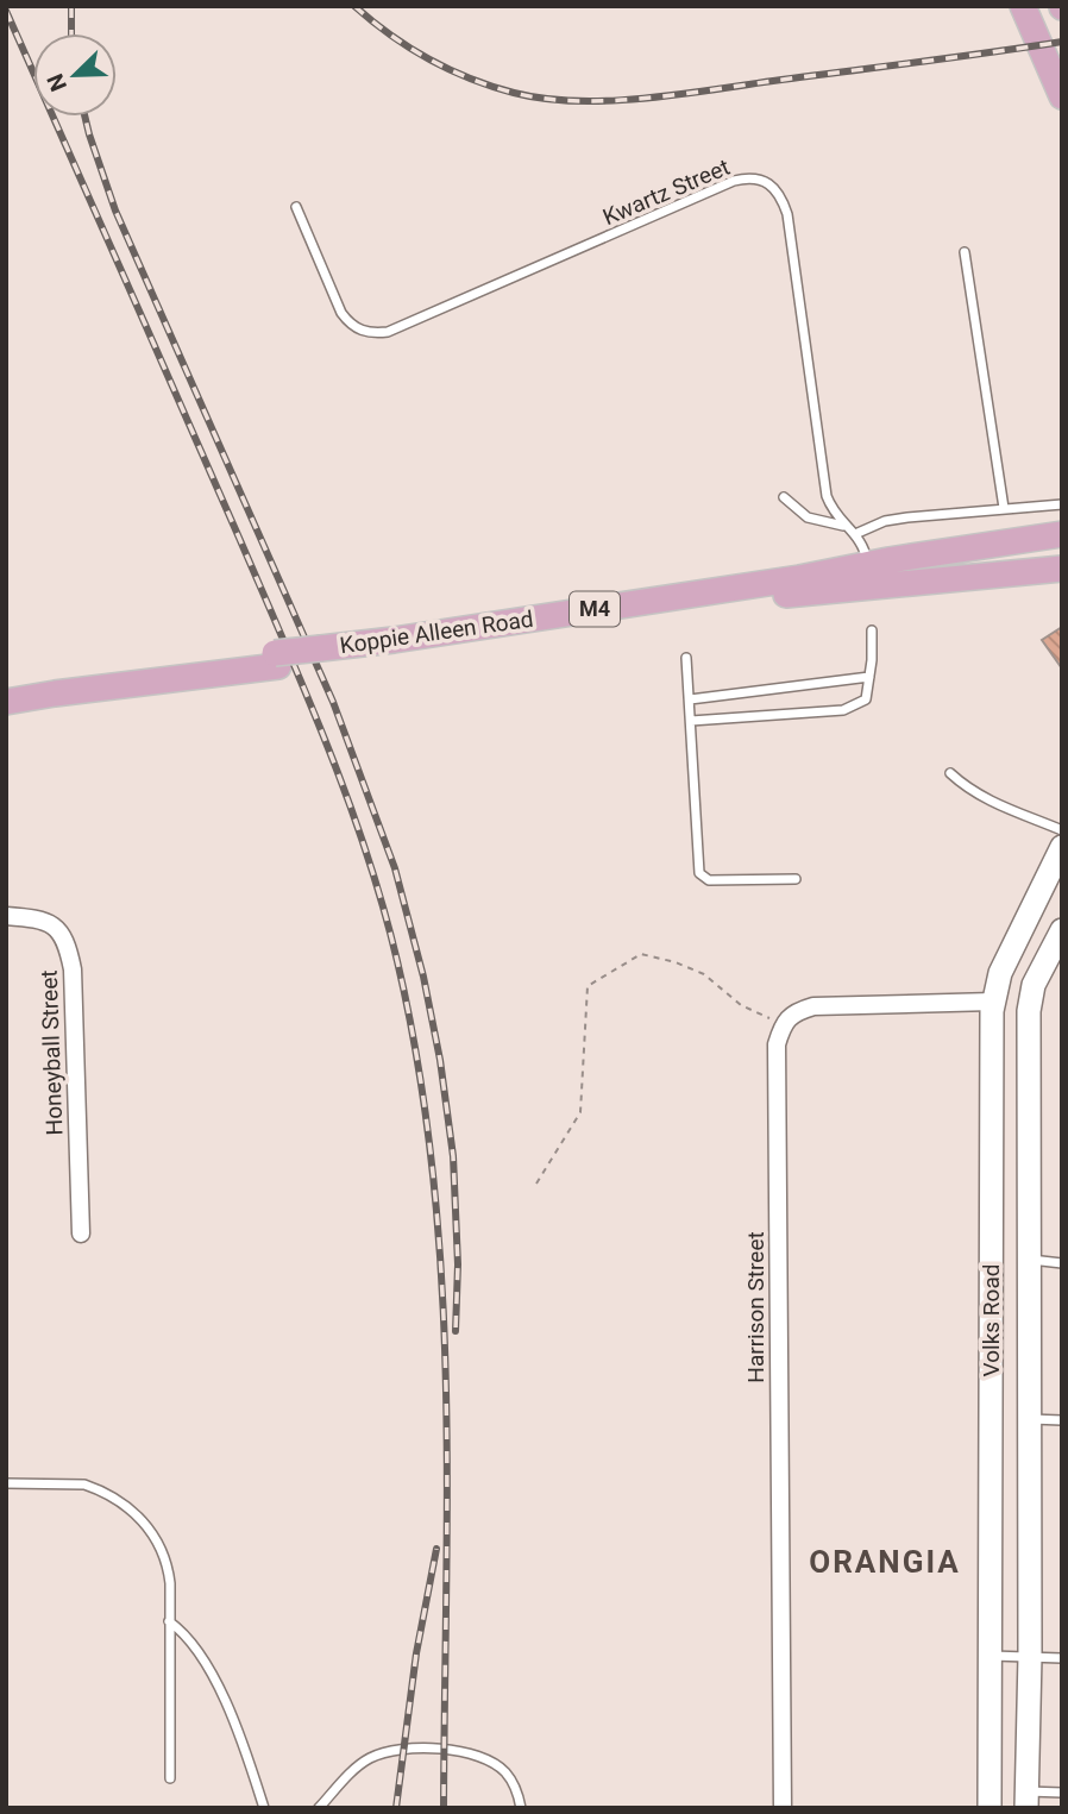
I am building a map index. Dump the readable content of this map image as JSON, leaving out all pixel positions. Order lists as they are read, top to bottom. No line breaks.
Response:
{"streets":{"main road":["M4","Koppie Alleen Road"],"street":["Honeyball Street","Harrison Street","Volks Road"],"lane":["Kwartz Street"]},"districts":["ORANGIA"],"north":"bottom left"}
